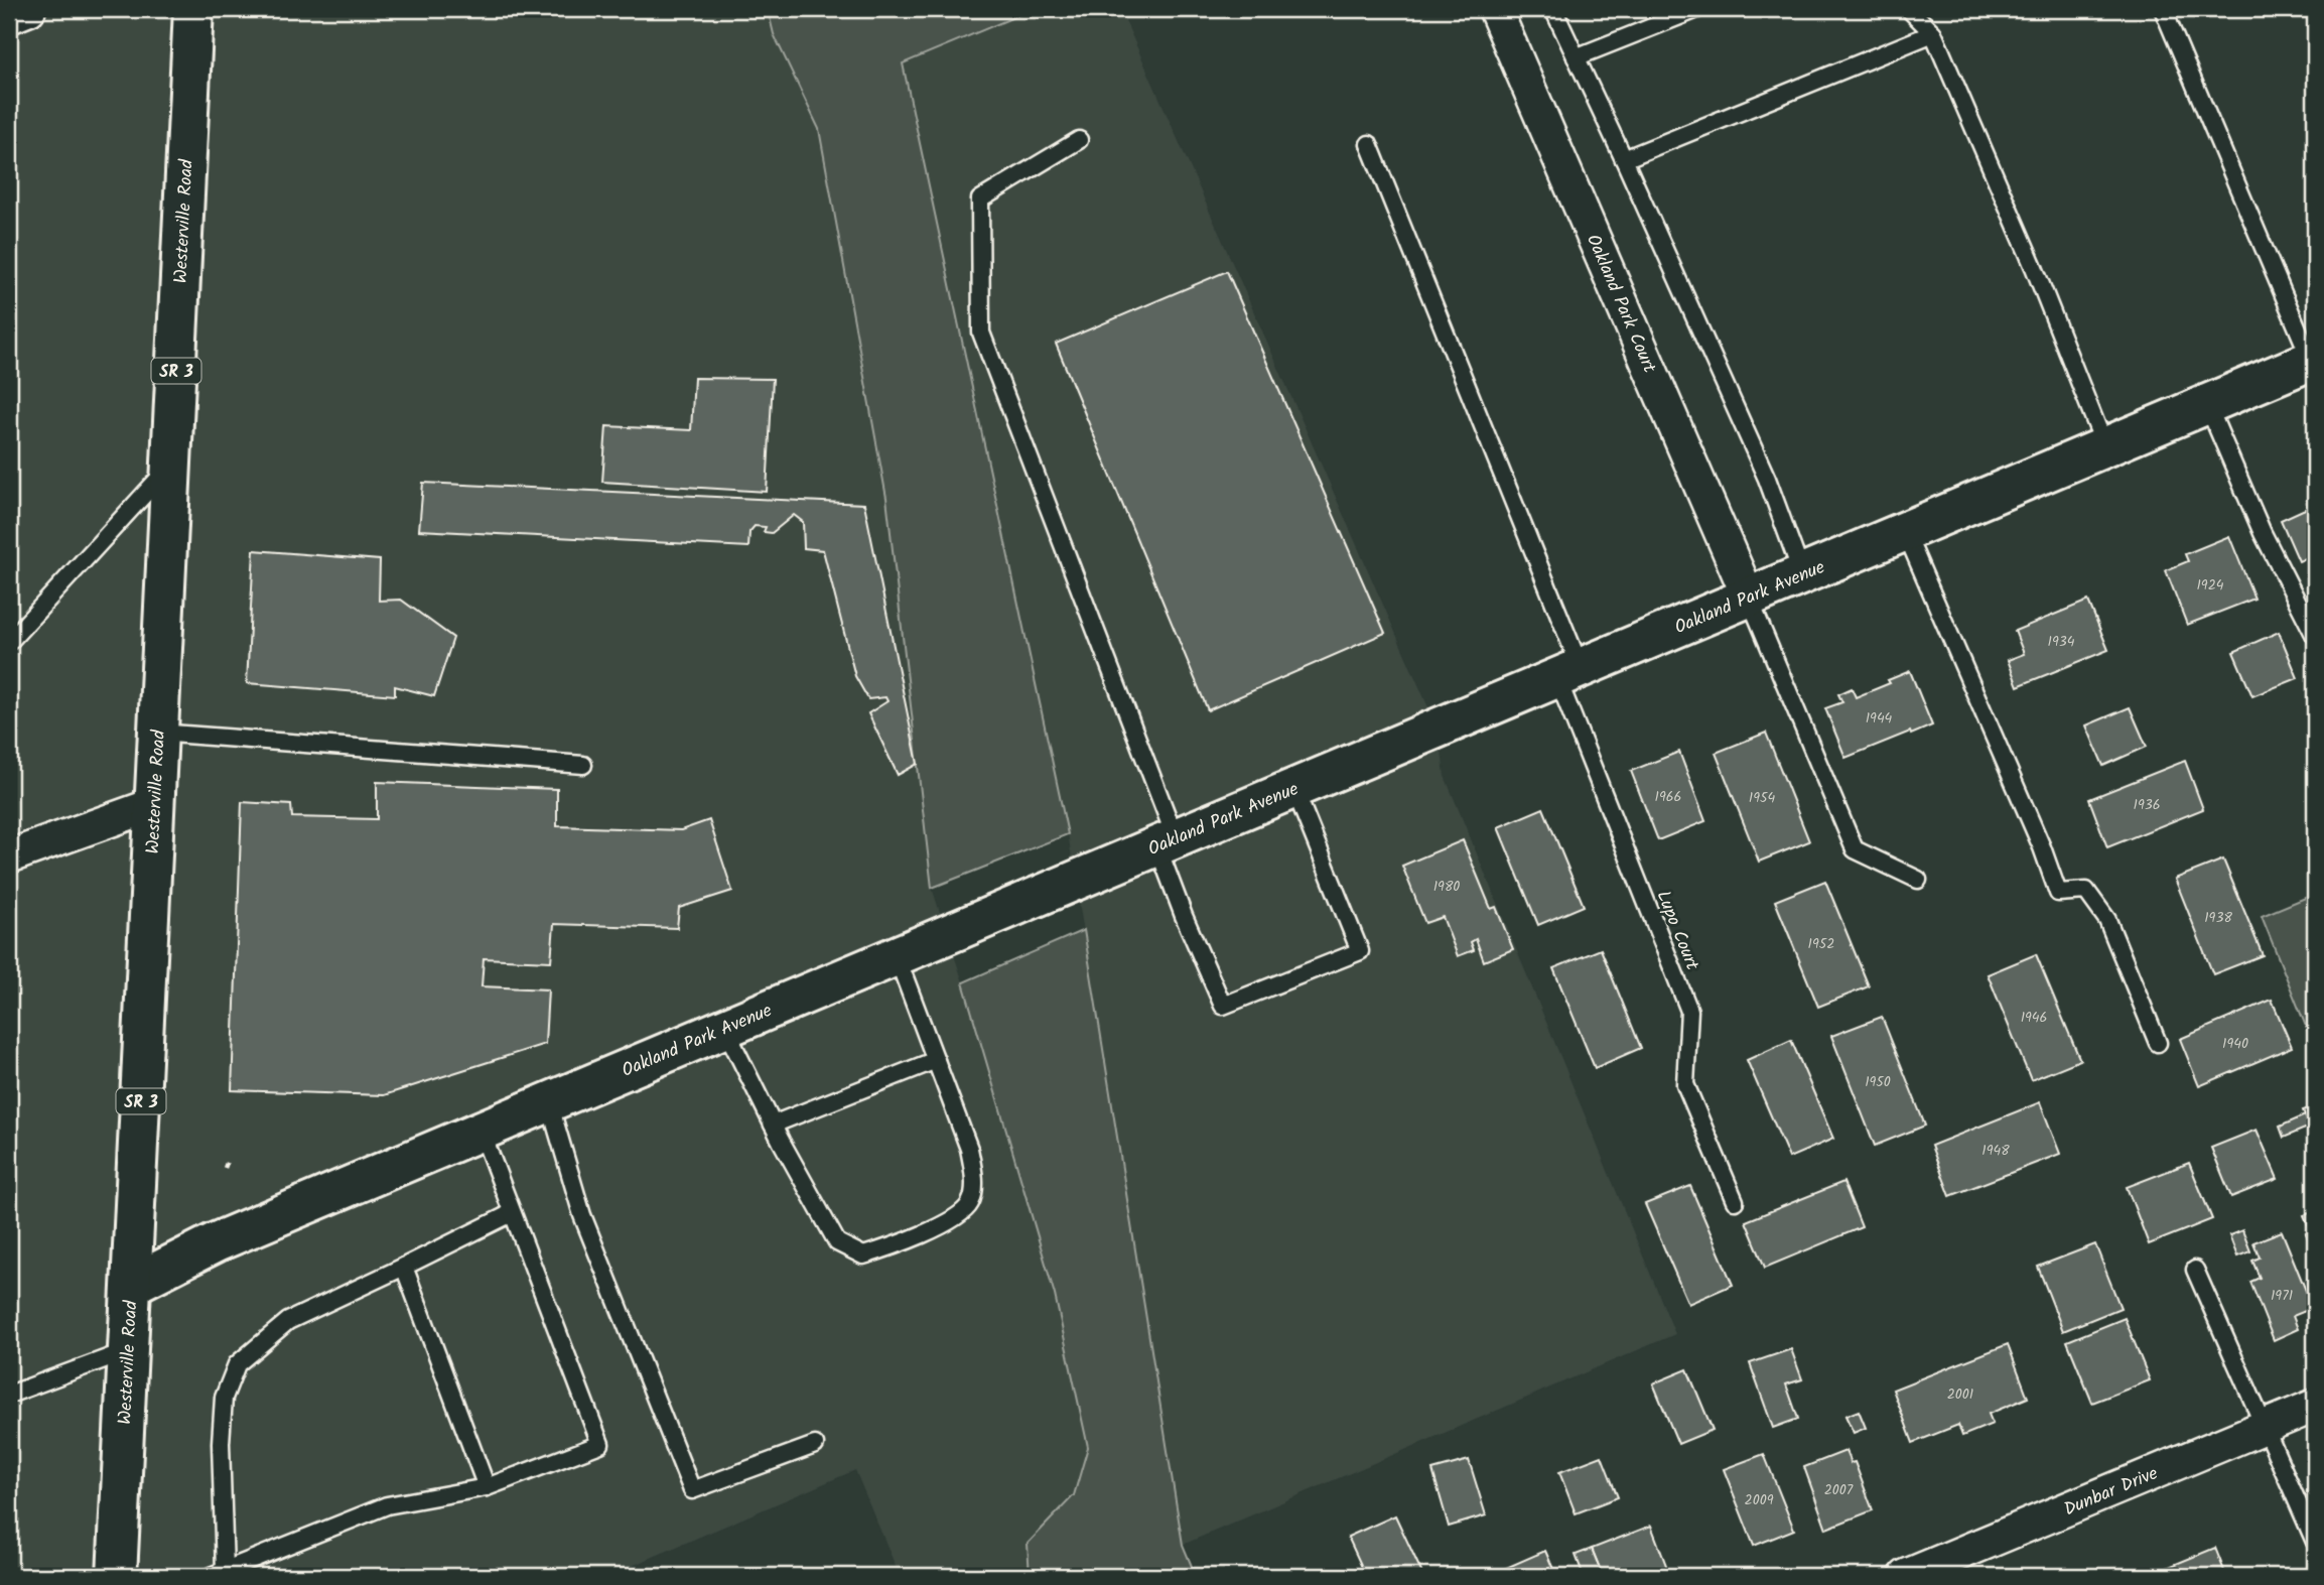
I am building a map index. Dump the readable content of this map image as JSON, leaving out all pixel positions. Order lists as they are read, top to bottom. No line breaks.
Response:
{"streets":{"main road":["Westerville Road","SR 3","Oakland Park Avenue"],"street":["Oakland Park Court","Dunbar Drive"],"lane":["Lupo Court"]},"crossings":[["Westerville Road","Oakland Park Avenue"],["Oakland Park Court","Oakland Park Avenue"],["Oakland Park Avenue","Lupo Court"]],"house_numbers":["1924","1934","1944","1966","1954","1936","1980","1938","1952","1946","1940","1950","1948","1971","2001","2007","2009"]}
